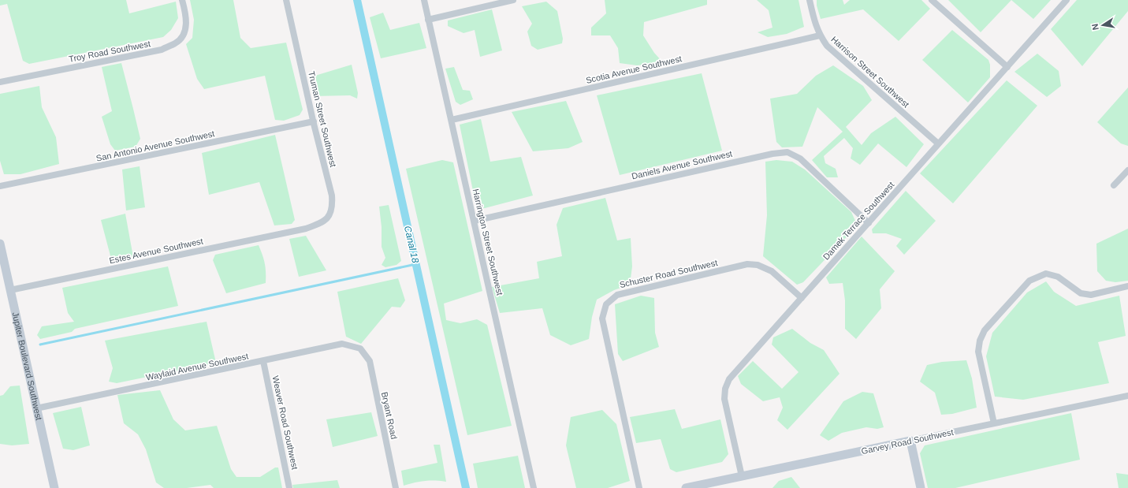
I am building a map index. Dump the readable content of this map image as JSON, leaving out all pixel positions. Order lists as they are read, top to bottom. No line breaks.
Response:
{"streets":{"street":["Troy Road Southwest","Scotia Avenue Southwest","Harrison Street Southwest","Truman Street Southwest","San Antonio Avenue Southwest","Daniels Avenue Southwest","Damek Terrace Southwest","Harrington Street Southwest","Estes Avenue Southwest","Schuster Road Southwest","Jupiter Boulevard Southwest","Waylaid Avenue Southwest","Bryant Road","Weaver Road Southwest","Garvey Road Southwest"]},"crossings":[["Scotia Avenue Southwest","Harrison Street Southwest"],["Scotia Avenue Southwest","Harrington Street Southwest"],["Harrison Street Southwest","Damek Terrace Southwest"],["Truman Street Southwest","San Antonio Avenue Southwest"],["Truman Street Southwest","Estes Avenue Southwest"],["Daniels Avenue Southwest","Damek Terrace Southwest"],["Daniels Avenue Southwest","Harrington Street Southwest"],["Damek Terrace Southwest","Schuster Road Southwest"],["Damek Terrace Southwest","Garvey Road Southwest"],["Estes Avenue Southwest","Jupiter Boulevard Southwest"],["Jupiter Boulevard Southwest","Waylaid Avenue Southwest"],["Waylaid Avenue Southwest","Bryant Road"],["Waylaid Avenue Southwest","Weaver Road Southwest"]],"water":["Canal 18"],"north":"left"}
